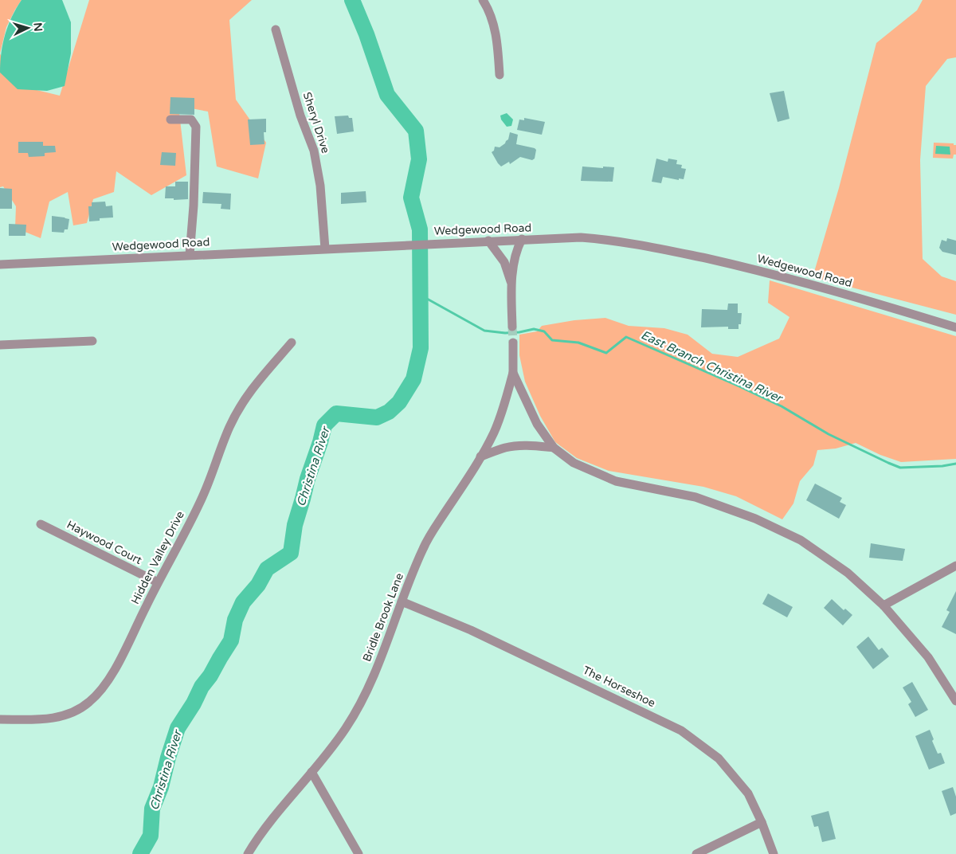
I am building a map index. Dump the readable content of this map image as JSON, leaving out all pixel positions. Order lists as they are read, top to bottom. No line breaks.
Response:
{"streets":{"street":["Sheryl Drive","Wedgewood Road","Haywood Court","Hidden Valley Drive","Bridle Brook Lane","The Horseshoe"]},"crossings":[["Sheryl Drive","Wedgewood Road"],["Haywood Court","Hidden Valley Drive"],["Bridle Brook Lane","The Horseshoe"]],"water":["East Branch Christina River","Christina River"],"north":"right"}
